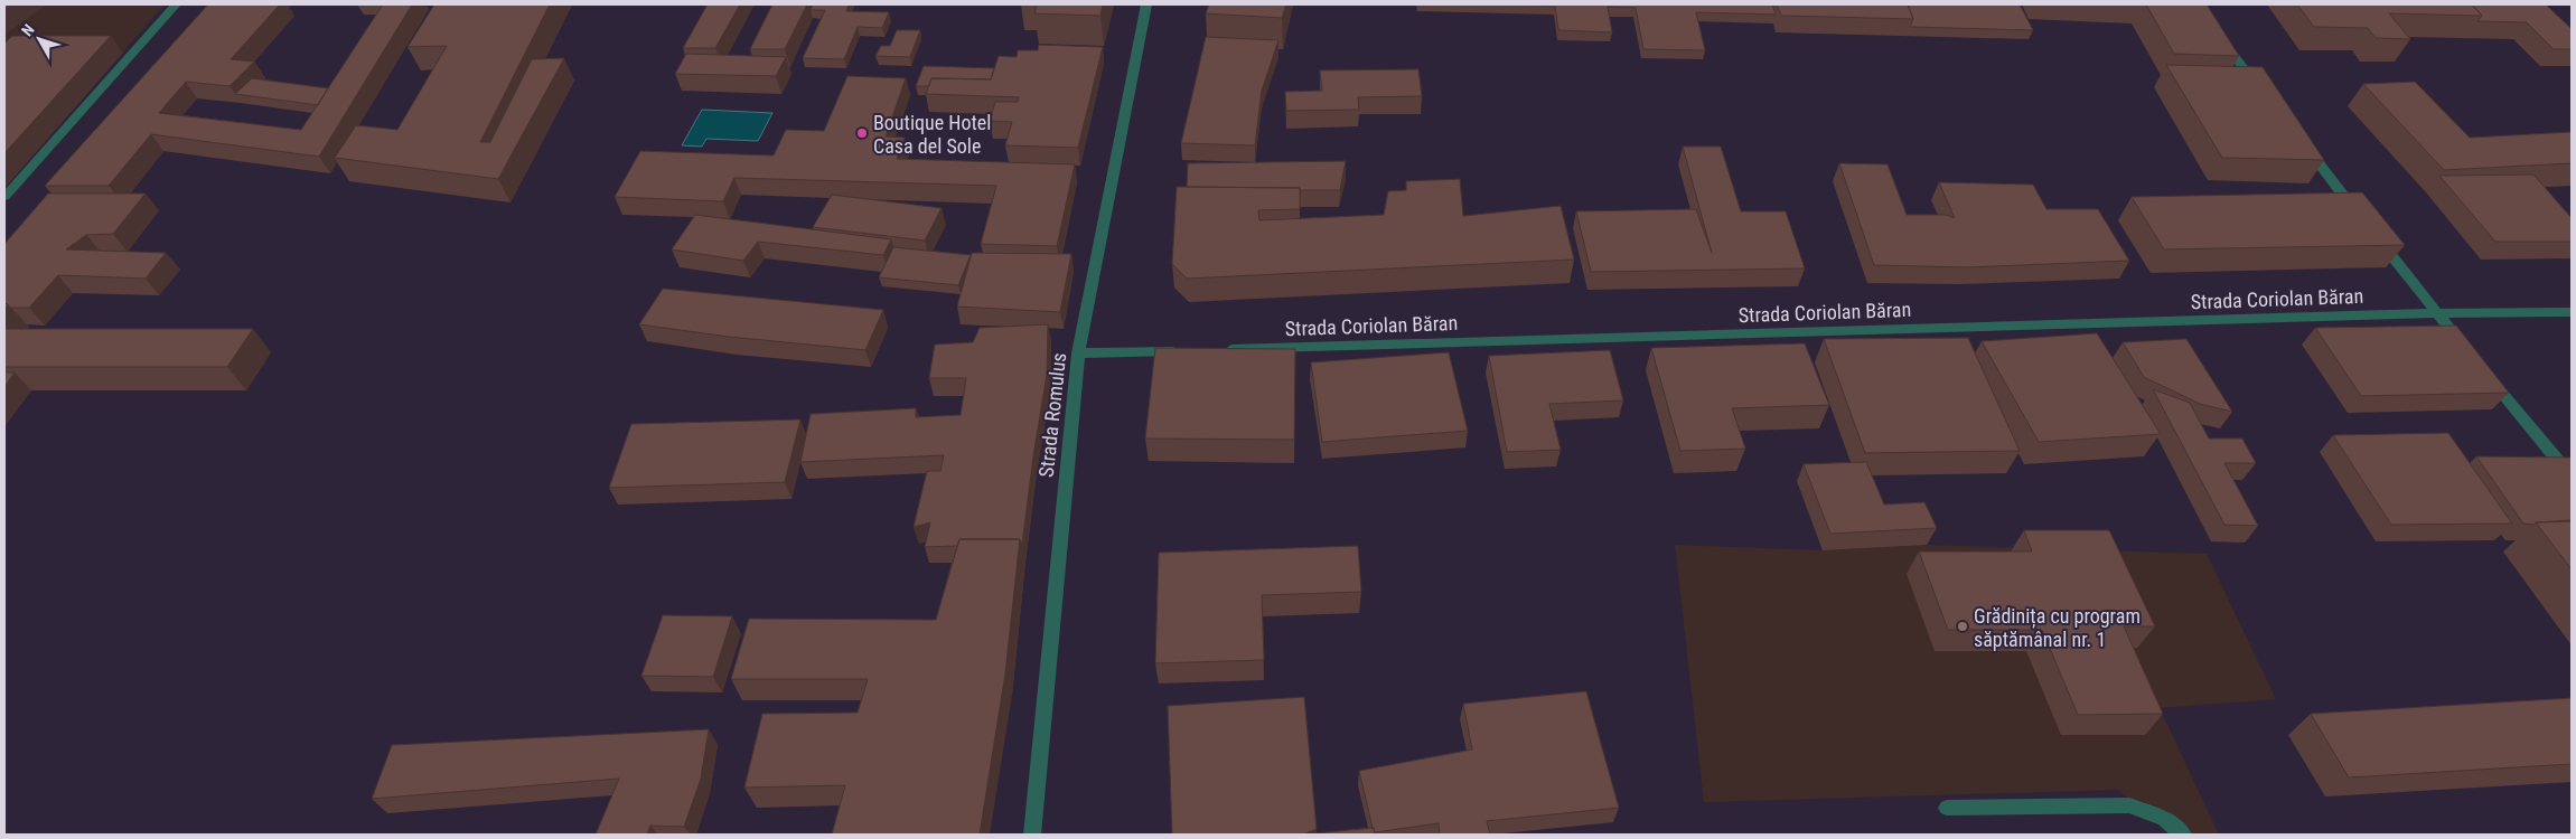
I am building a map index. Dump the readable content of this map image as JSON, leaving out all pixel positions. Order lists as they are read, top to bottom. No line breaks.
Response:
{"streets":{"street":["Strada Coriolan Băran","Strada Romulus"]},"places":["Boutique Hotel Casa del Sole","Grădinița cu program săptămânal nr. 1"],"north":"top left"}
